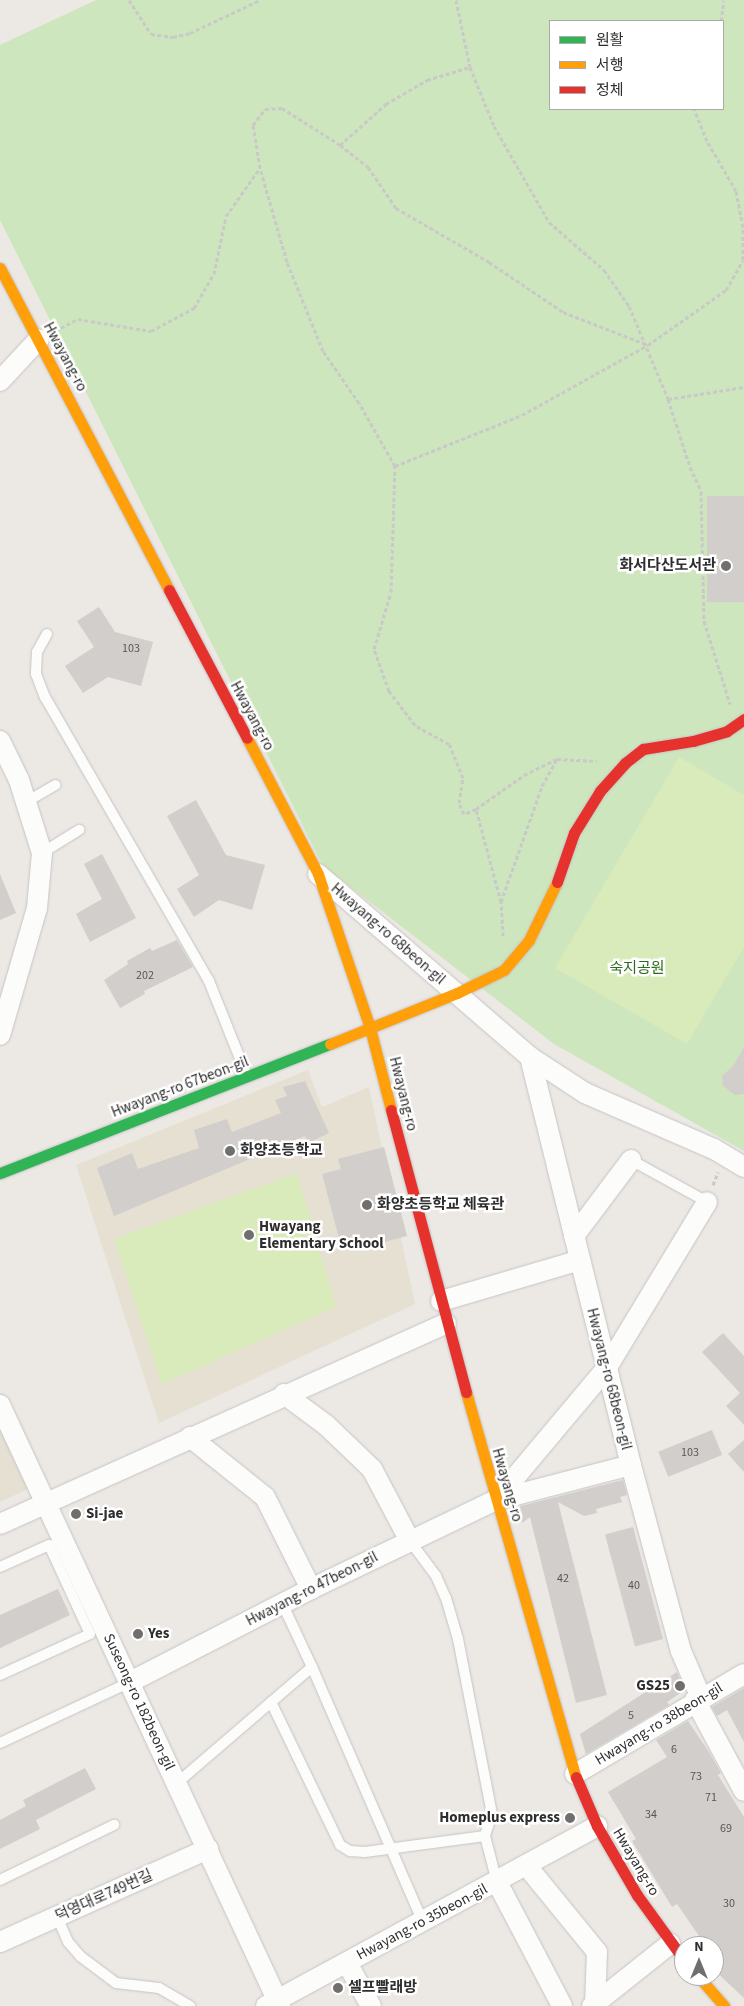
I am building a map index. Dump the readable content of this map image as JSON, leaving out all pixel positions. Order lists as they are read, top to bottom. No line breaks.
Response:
{"streets":{"street":["Hwayang-ro","Hwayang-ro 68beon-gil","Hwayang-ro 67beon-gil","Hwayang-ro 47beon-gil","Suseong-ro 182beon-gil","Hwayang-ro 38beon-gil","덕영대로749번길","Hwayang-ro 35beon-gil"]},"crossings":[["Hwayang-ro","Hwayang-ro 68beon-gil"],["Hwayang-ro","Hwayang-ro 67beon-gil"],["Hwayang-ro","Hwayang-ro 47beon-gil"],["Hwayang-ro","Hwayang-ro 38beon-gil"],["Hwayang-ro","Hwayang-ro 35beon-gil"],["Hwayang-ro 68beon-gil","Hwayang-ro 67beon-gil"],["Hwayang-ro 68beon-gil","Hwayang-ro 38beon-gil"],["Hwayang-ro 47beon-gil","Suseong-ro 182beon-gil"],["Suseong-ro 182beon-gil","덕영대로749번길"],["Suseong-ro 182beon-gil","Hwayang-ro 35beon-gil"]],"parks":["숙지공원"],"places":["화서다산도서관","화양초등학교","화양초등학교 체육관","Hwayang Elementary School","Si-jae","Yes","GS25","Homeplus express","셀프빨래방"],"house_numbers":["103","202","103","42","40","5","6","73","71","34","69","30"],"legend":["원활","서행","정체"],"north":"top"}
